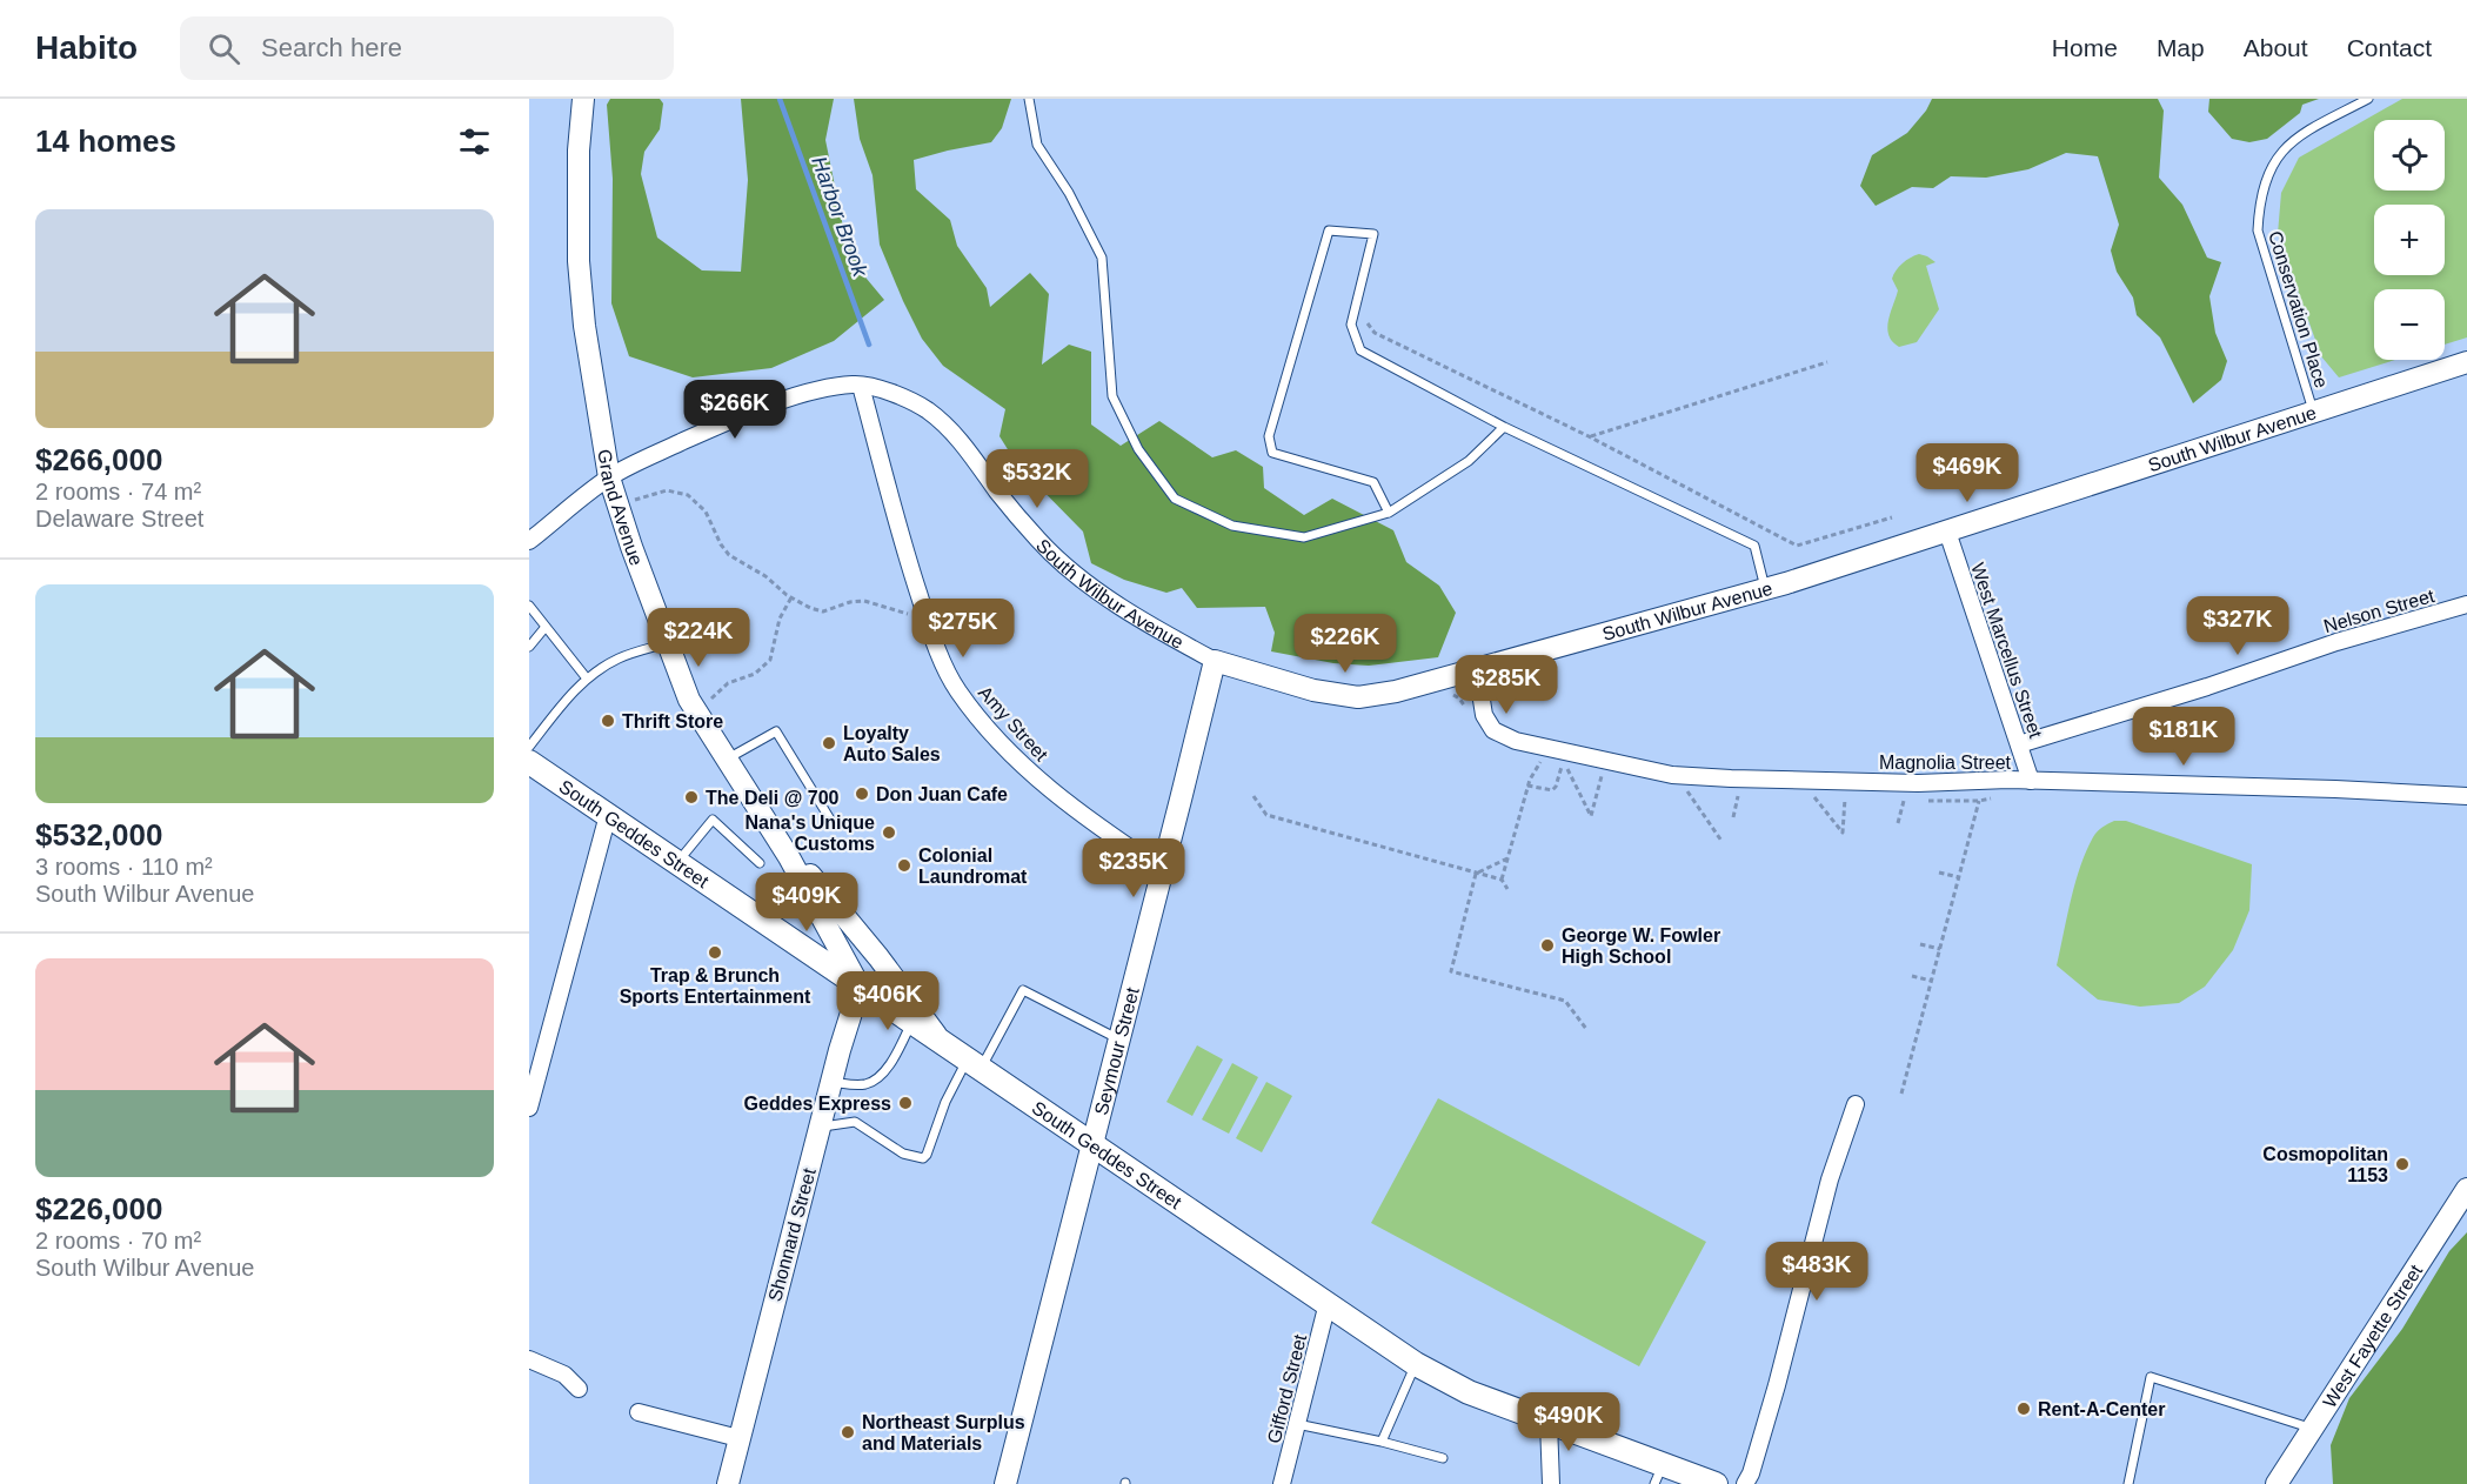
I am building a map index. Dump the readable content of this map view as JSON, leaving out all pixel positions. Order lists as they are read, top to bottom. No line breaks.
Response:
{"streets":{"main road":["South Geddes Street"],"street":["South Wilbur Avenue","Grand Avenue","Nelson Street","West Marcellus Street","Amy Street","Magnolia Street","Seymour Street","Shonnard Street","West Fayette Street","Gifford Street"],"lane":["Conservation Place"]},"crossings":[["Conservation Place","South Wilbur Avenue"],["South Wilbur Avenue","West Marcellus Street"],["South Wilbur Avenue","Amy Street"],["South Wilbur Avenue","Magnolia Street"],["South Wilbur Avenue","Seymour Street"],["Grand Avenue","South Geddes Street"],["Grand Avenue","Shonnard Street"],["Nelson Street","West Marcellus Street"],["West Marcellus Street","Magnolia Street"],["Amy Street","Seymour Street"],["South Geddes Street","Seymour Street"],["South Geddes Street","Shonnard Street"],["South Geddes Street","Gifford Street"]],"water":["Harbor Brook"],"places":["Thrift Store","Loyalty Auto Sales","Don Juan Cafe","The Deli @ 700","Nana's Unique Customs","Colonial Laundromat","George W. Fowler High School","Trap & Brunch Sports Entertainment","Geddes Express","Cosmopolitan 1153","Rent-A-Center","Northeast Surplus and Materials"],"page":{"header":"Habito","search":"Search here","nav":["Home","Map","About","Contact"],"heading":"14 homes","map_buttons":["+","−"],"list":[{"name":"$266,000","note":"2 rooms · 74 m² · Delaware Street"},{"name":"$532,000","note":"3 rooms · 110 m² · South Wilbur Avenue"},{"name":"$226,000","note":"2 rooms · 70 m² · South Wilbur Avenue"}],"price":["$266K","$469K","$532K","$327K","$275K","$224K","$226K","$285K","$181K","$235K","$409K","$406K","$483K","$490K"]}}
